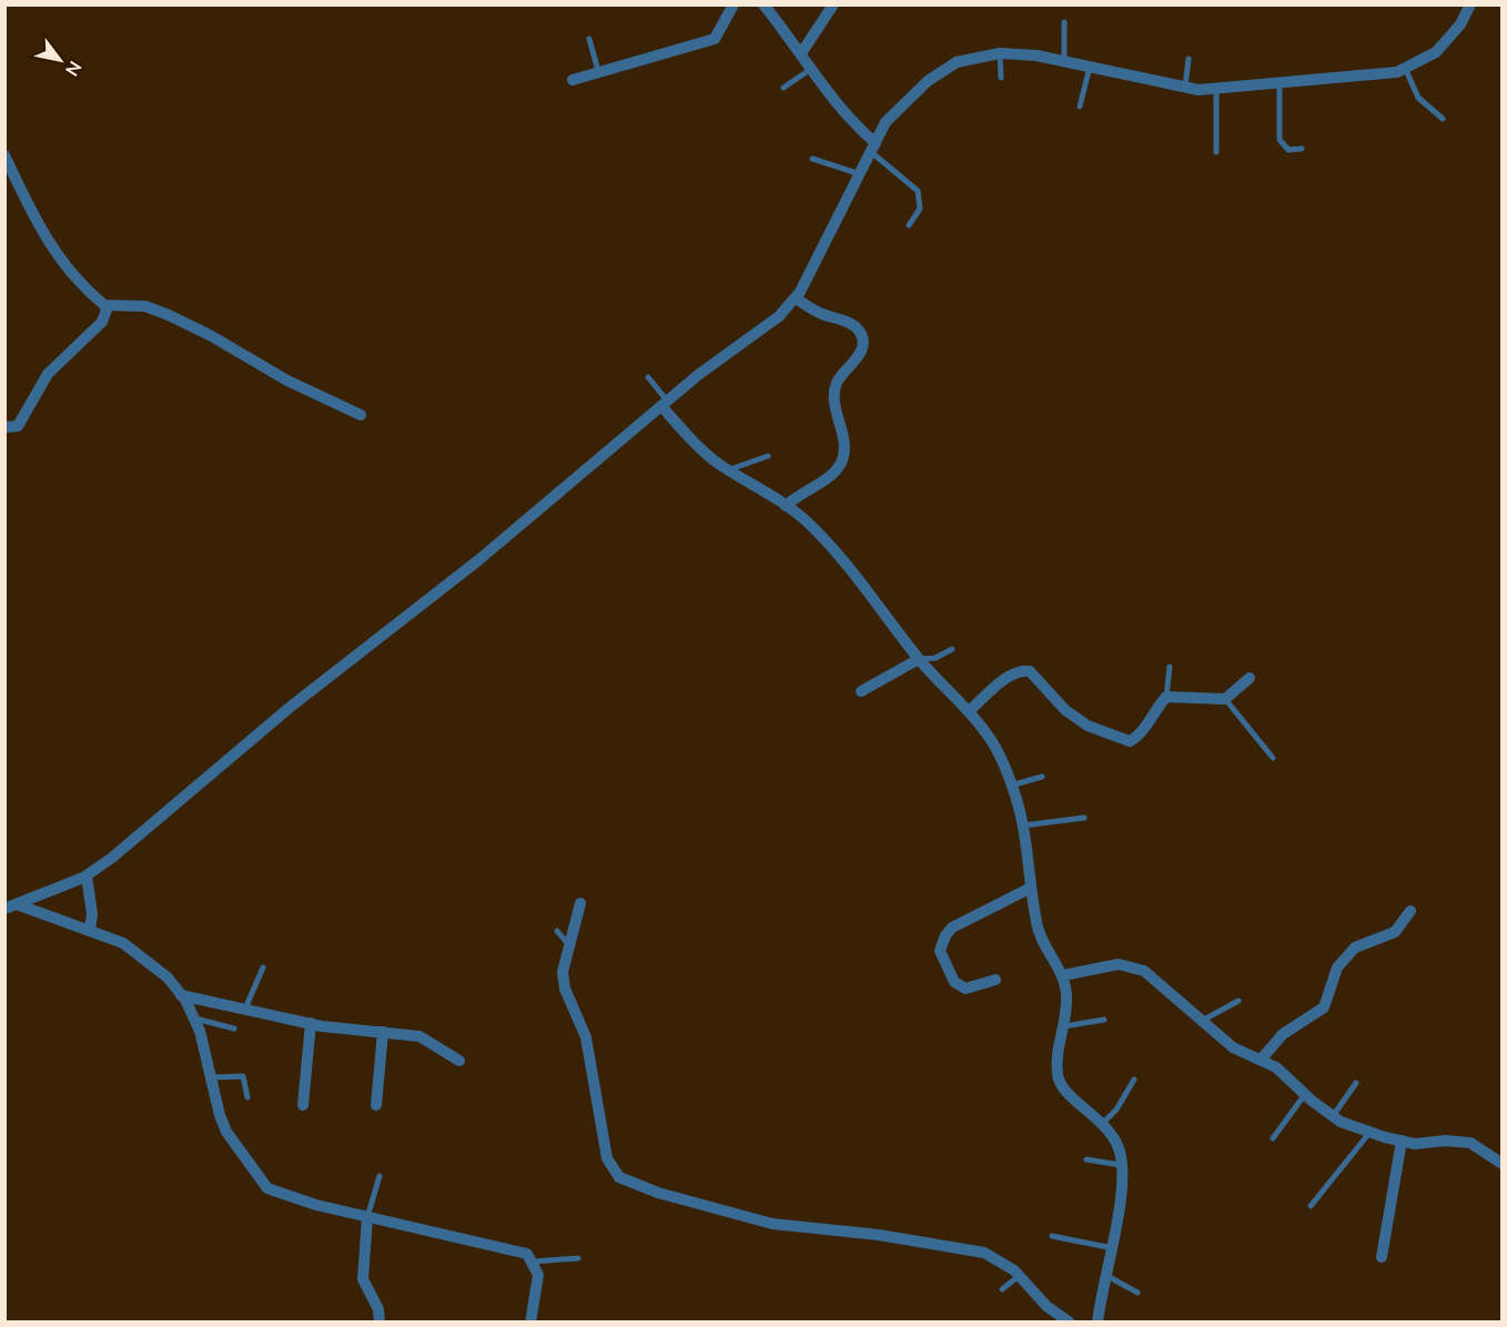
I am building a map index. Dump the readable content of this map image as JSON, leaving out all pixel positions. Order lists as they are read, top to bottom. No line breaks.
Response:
{"north":"bottom right"}
